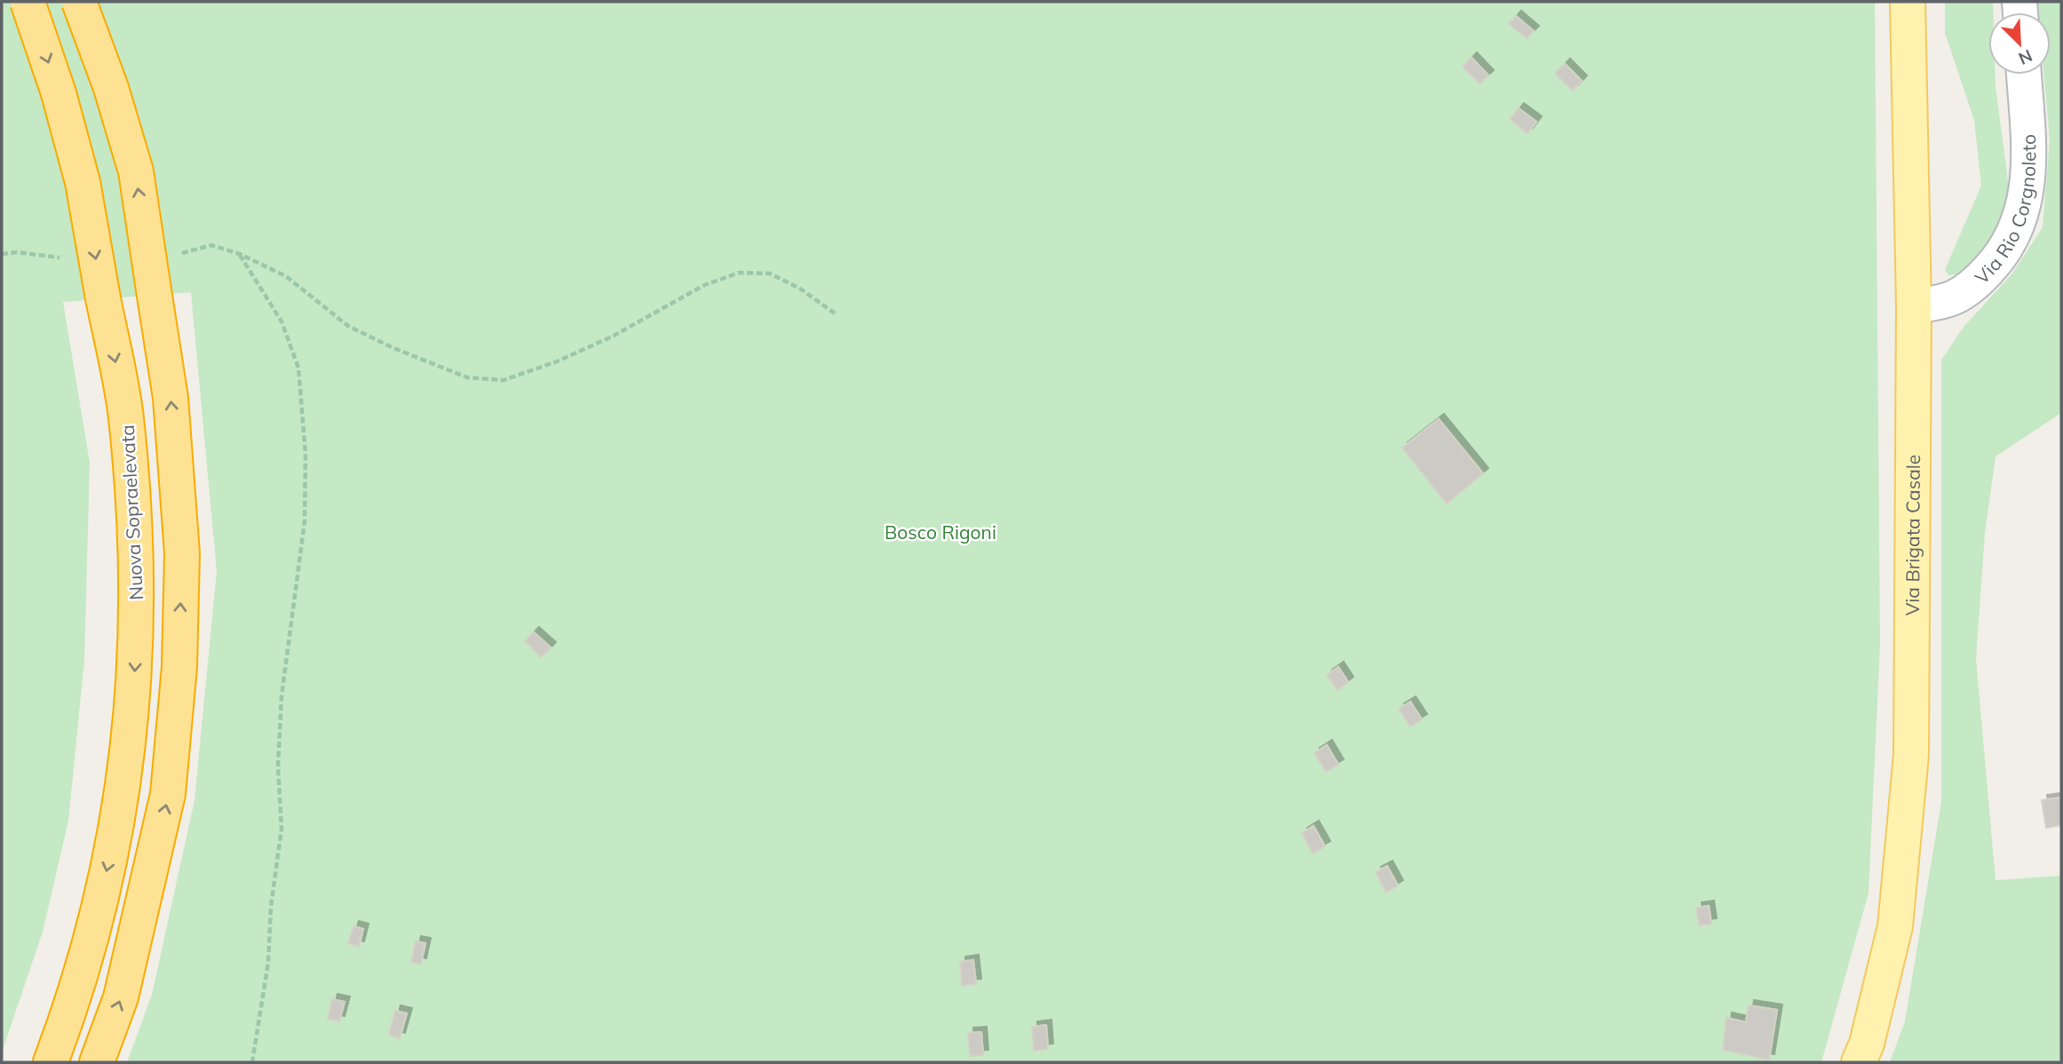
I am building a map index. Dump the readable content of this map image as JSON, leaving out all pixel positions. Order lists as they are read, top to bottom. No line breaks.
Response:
{"streets":{"highway":["Nuova Sopraelevata"],"main road":["Via Brigata Casale"],"street":["Via Rio Corgnoleto"]},"crossings":[["Via Rio Corgnoleto","Via Brigata Casale"]],"parks":["Bosco Rigoni"],"north":"bottom right"}
